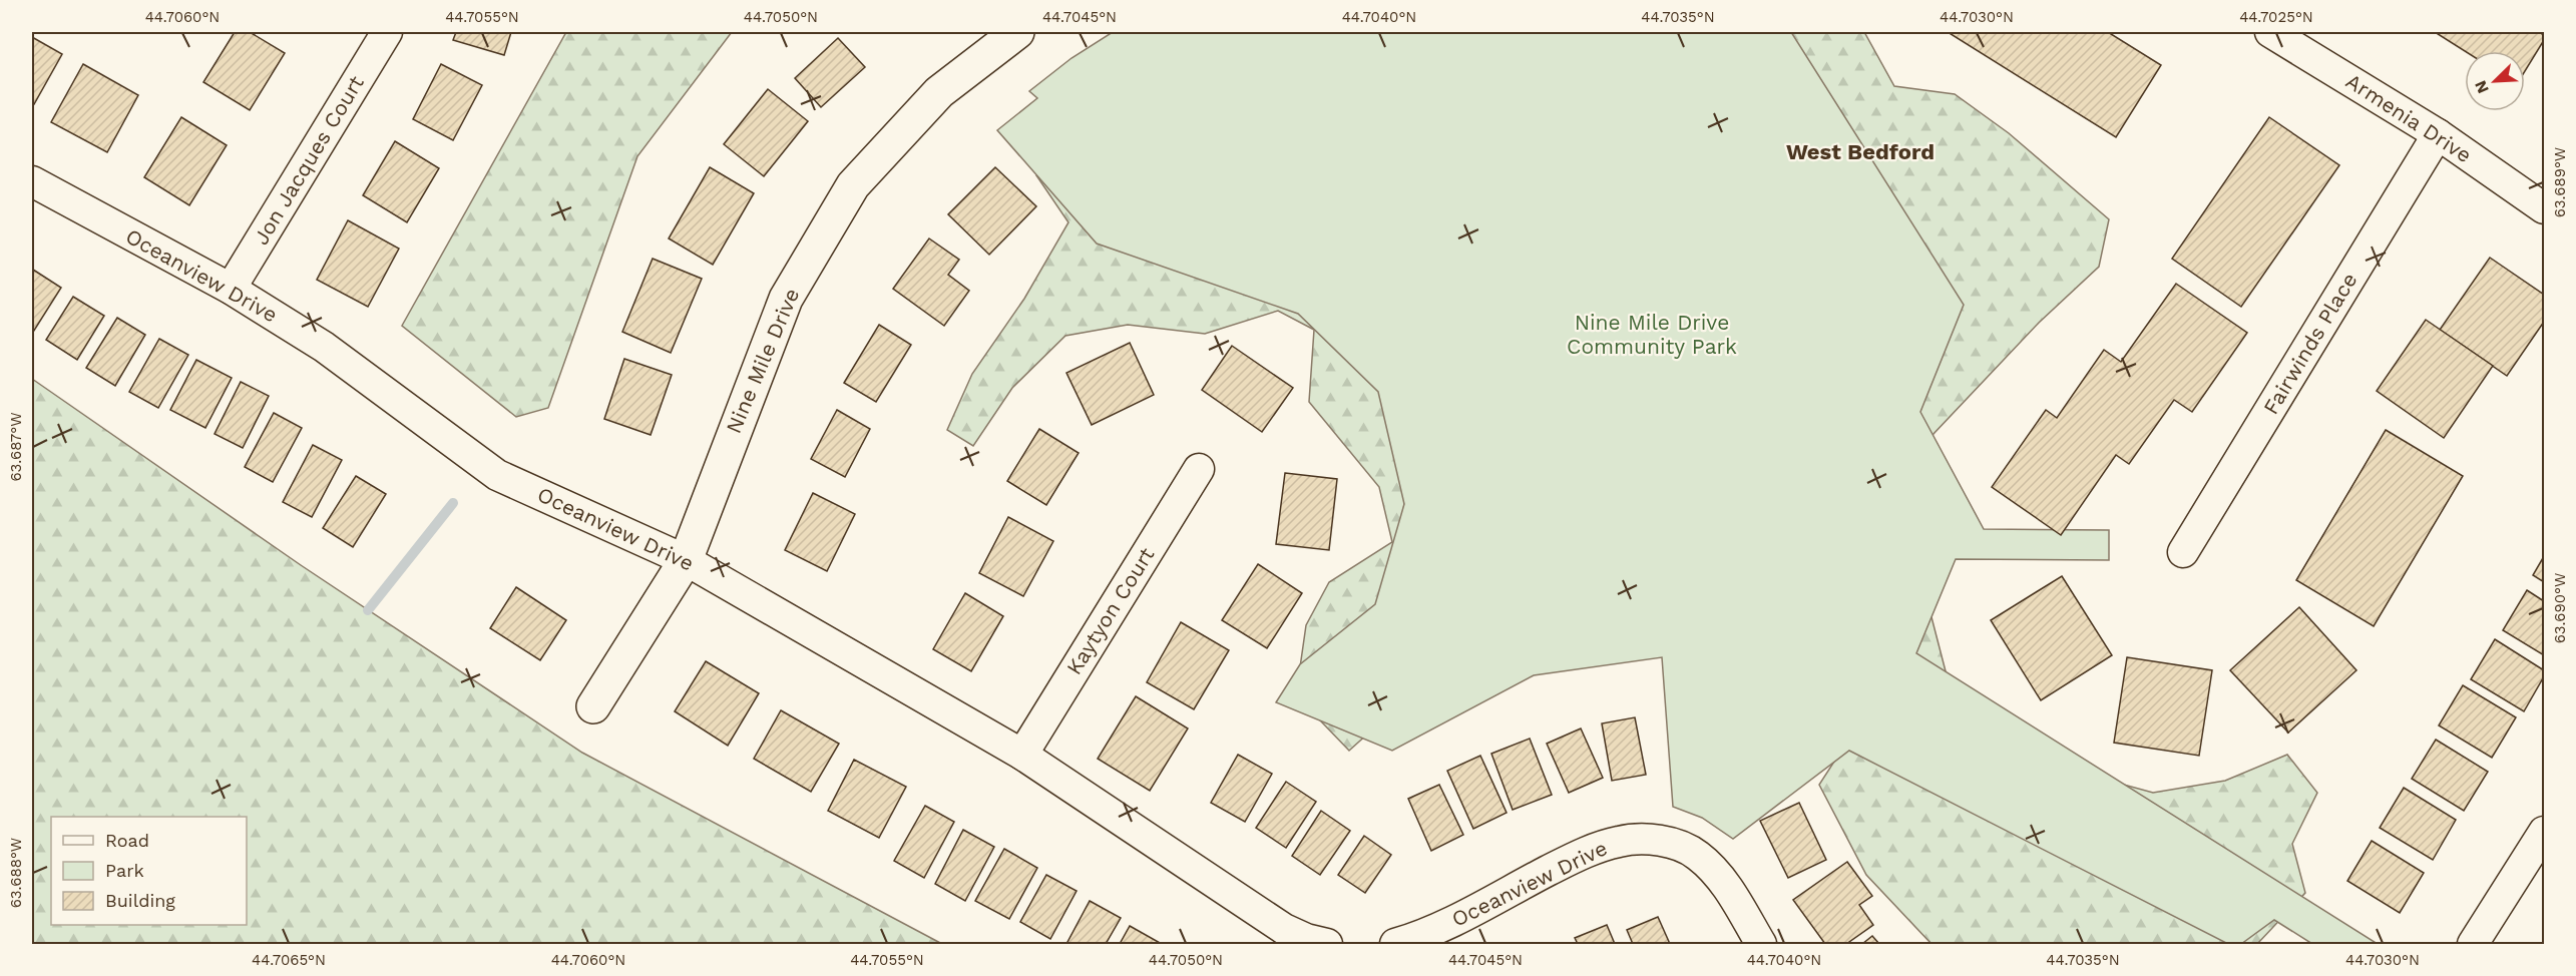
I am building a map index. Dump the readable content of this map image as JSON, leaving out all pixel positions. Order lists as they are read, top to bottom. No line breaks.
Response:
{"streets":{"street":["Armenia Drive","Jon Jacques Court","Oceanview Drive","Fairwinds Place","Nine Mile Drive","Kaytyon Court"]},"crossings":[["Armenia Drive","Fairwinds Place"],["Jon Jacques Court","Oceanview Drive"],["Oceanview Drive","Nine Mile Drive"],["Oceanview Drive","Kaytyon Court"]],"districts":["West Bedford"],"parks":["Nine Mile Drive Community Park"],"legend":["Road","Park","Building"],"north":"bottom left","coordinates":["44.7060°N","44.7055°N","44.7050°N","44.7045°N","44.7040°N","44.7035°N","44.7030°N","44.7025°N","63.689°W","63.687°W","63.690°W","63.688°W","44.7065°N"]}
